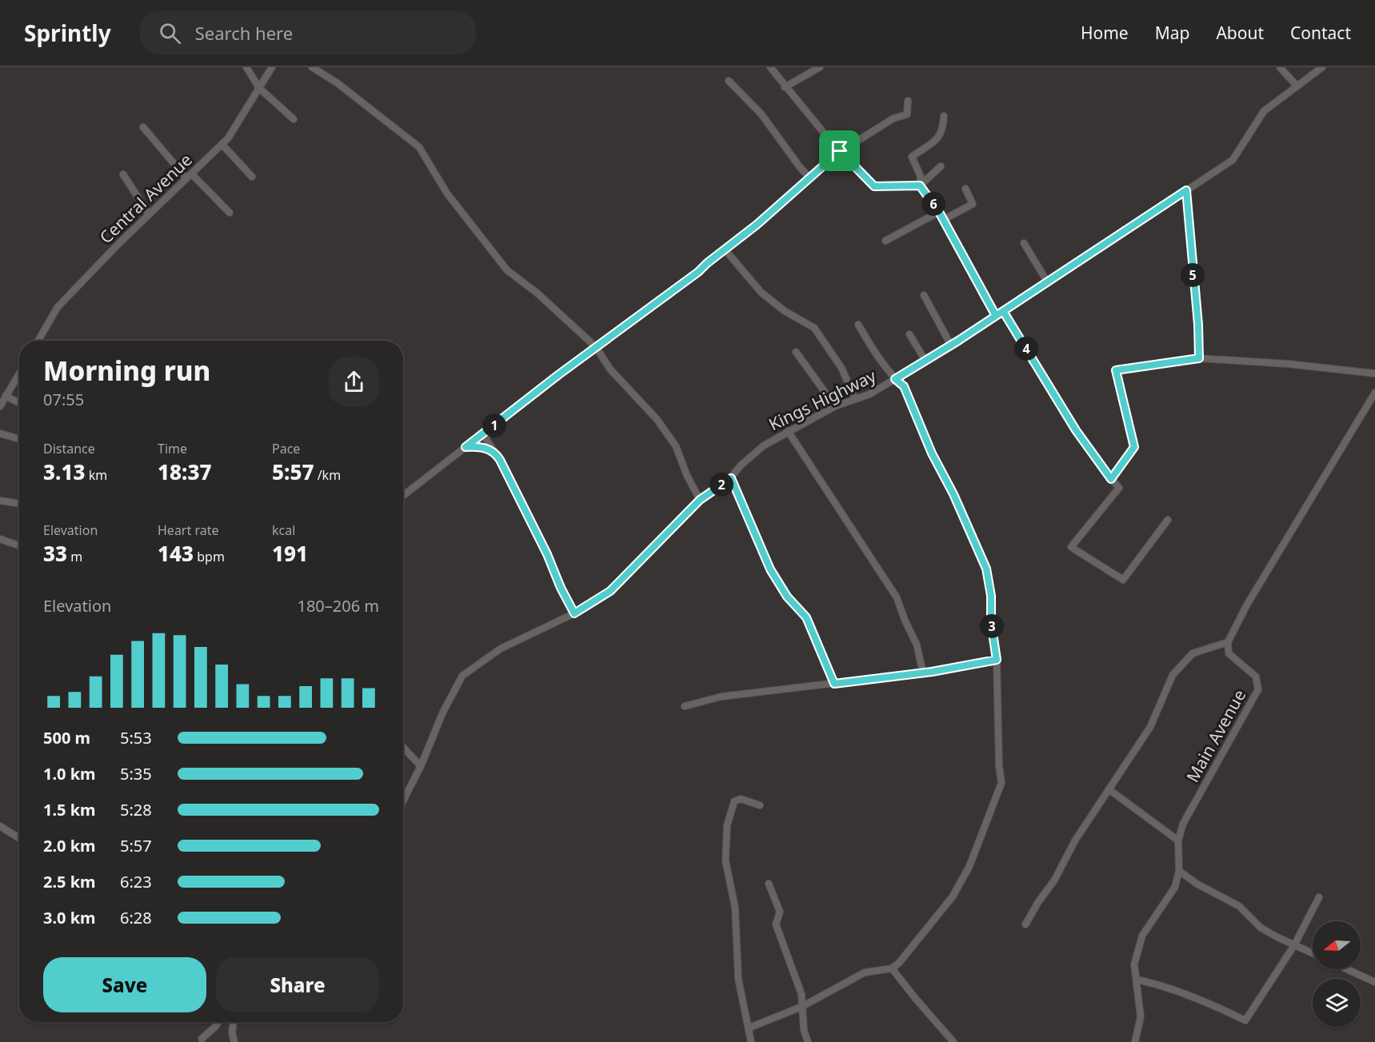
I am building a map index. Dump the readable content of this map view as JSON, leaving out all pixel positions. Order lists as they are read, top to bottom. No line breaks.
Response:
{"streets":{"street":["Central Avenue","Kings Highway","Main Avenue"]},"north":"left","page":{"header":"Sprintly","search":"Search here","nav":["Home","Map","About","Contact"],"pins":["6","5","4","1","2","3"],"heading":["Morning run","07:55"],"stats":[["Distance","3.13 km"],["Time","18:37"],["Pace","5:57 /km"],["Elevation","33 m"],["Heart rate","143 bpm"],["kcal","191"]],"chart":["Elevation","180–206 m"],"list":[{"name":"500 m","note":"5:53"},{"name":"1.0 km","note":"5:35"},{"name":"1.5 km","note":"5:28"},{"name":"2.0 km","note":"5:57"},{"name":"2.5 km","note":"6:23"},{"name":"3.0 km","note":"6:28"}],"buttons":["Save","Share"]}}
